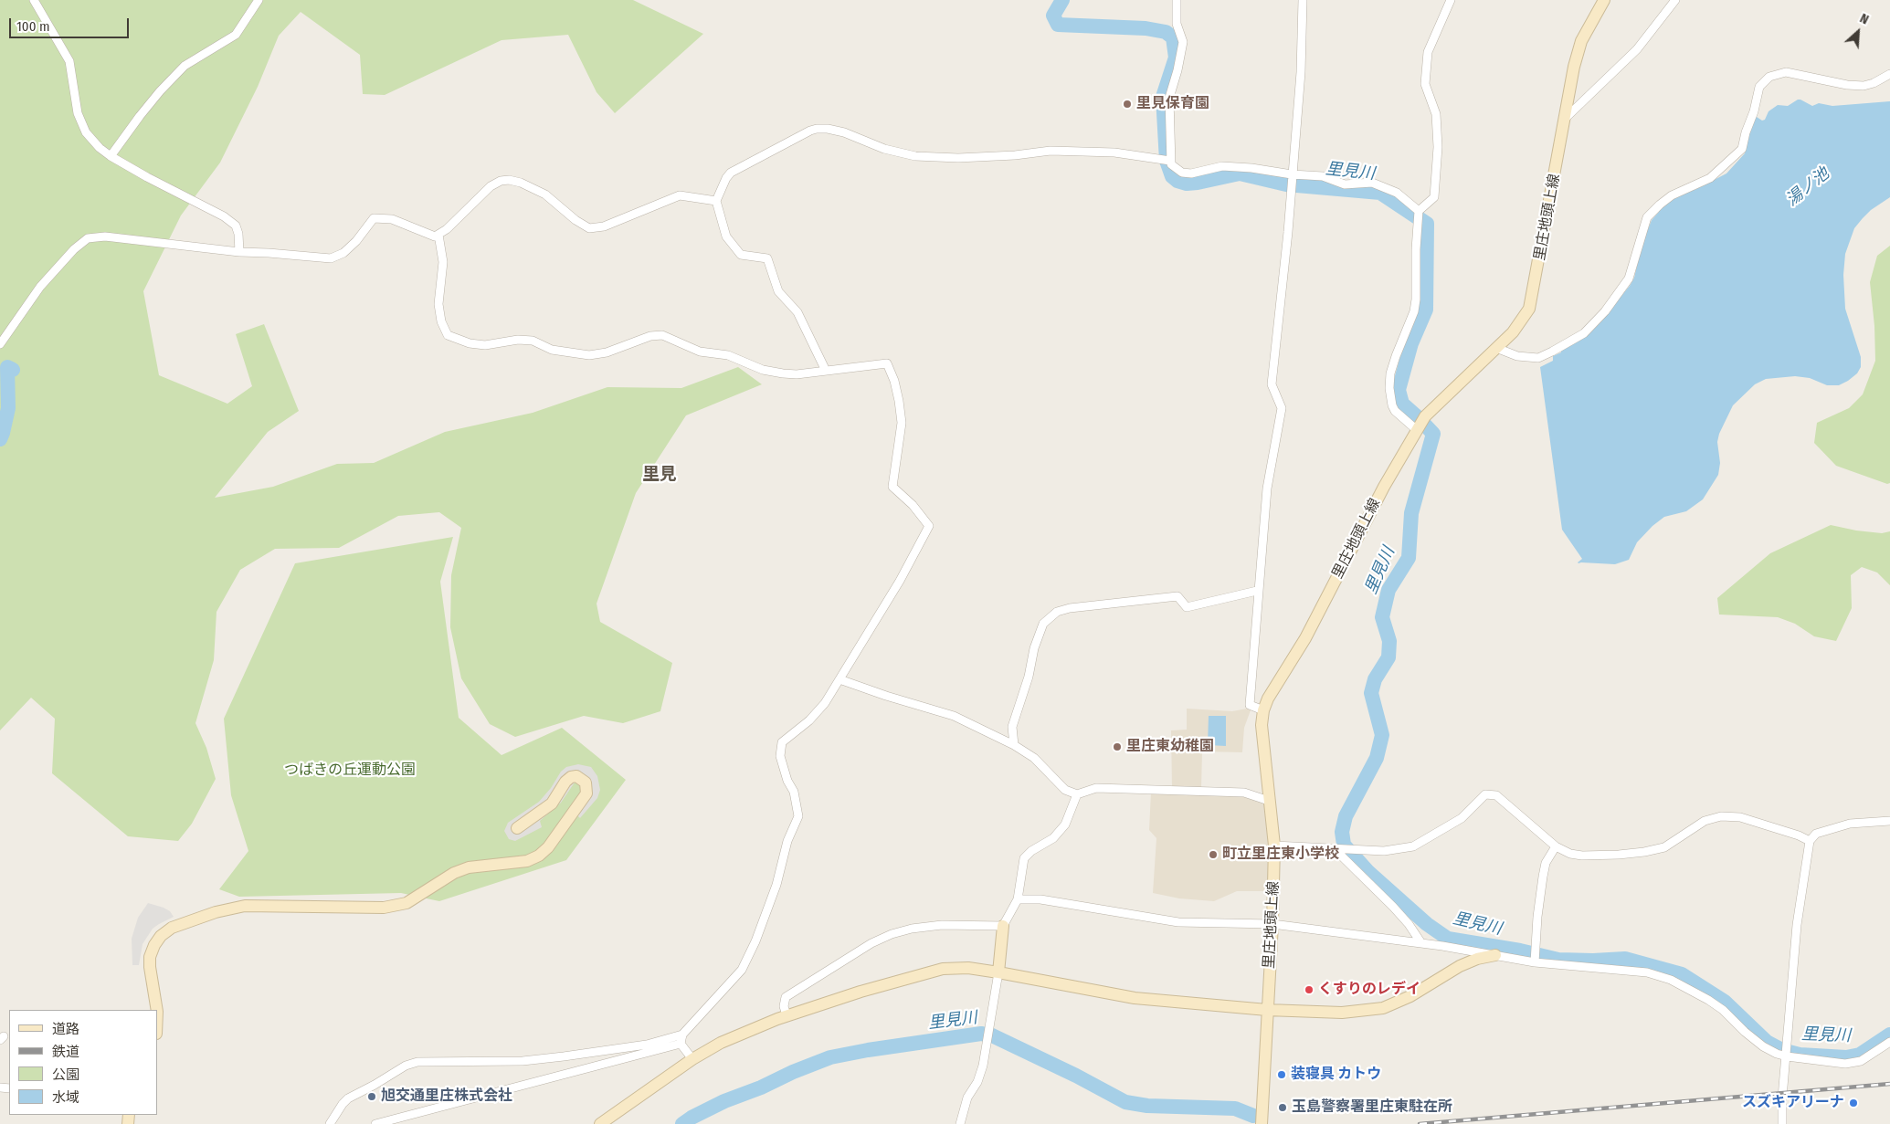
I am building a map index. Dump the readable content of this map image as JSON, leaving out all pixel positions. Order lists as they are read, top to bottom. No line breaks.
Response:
{"streets":{"street":["里庄地頭上線"]},"districts":["里見"],"water":["里見川","湯ノ池"],"parks":["つばきの丘運動公園"],"places":["里見保育園","里庄東幼稚園","町立里庄東小学校","くすりのレデイ","装寝具 カトウ","旭交通里庄株式会社","スズキアリーナ","玉島警察署里庄東駐在所"],"legend":["道路","鉄道","公園","水域"],"scale_bar":"100 m","north":"top right"}
